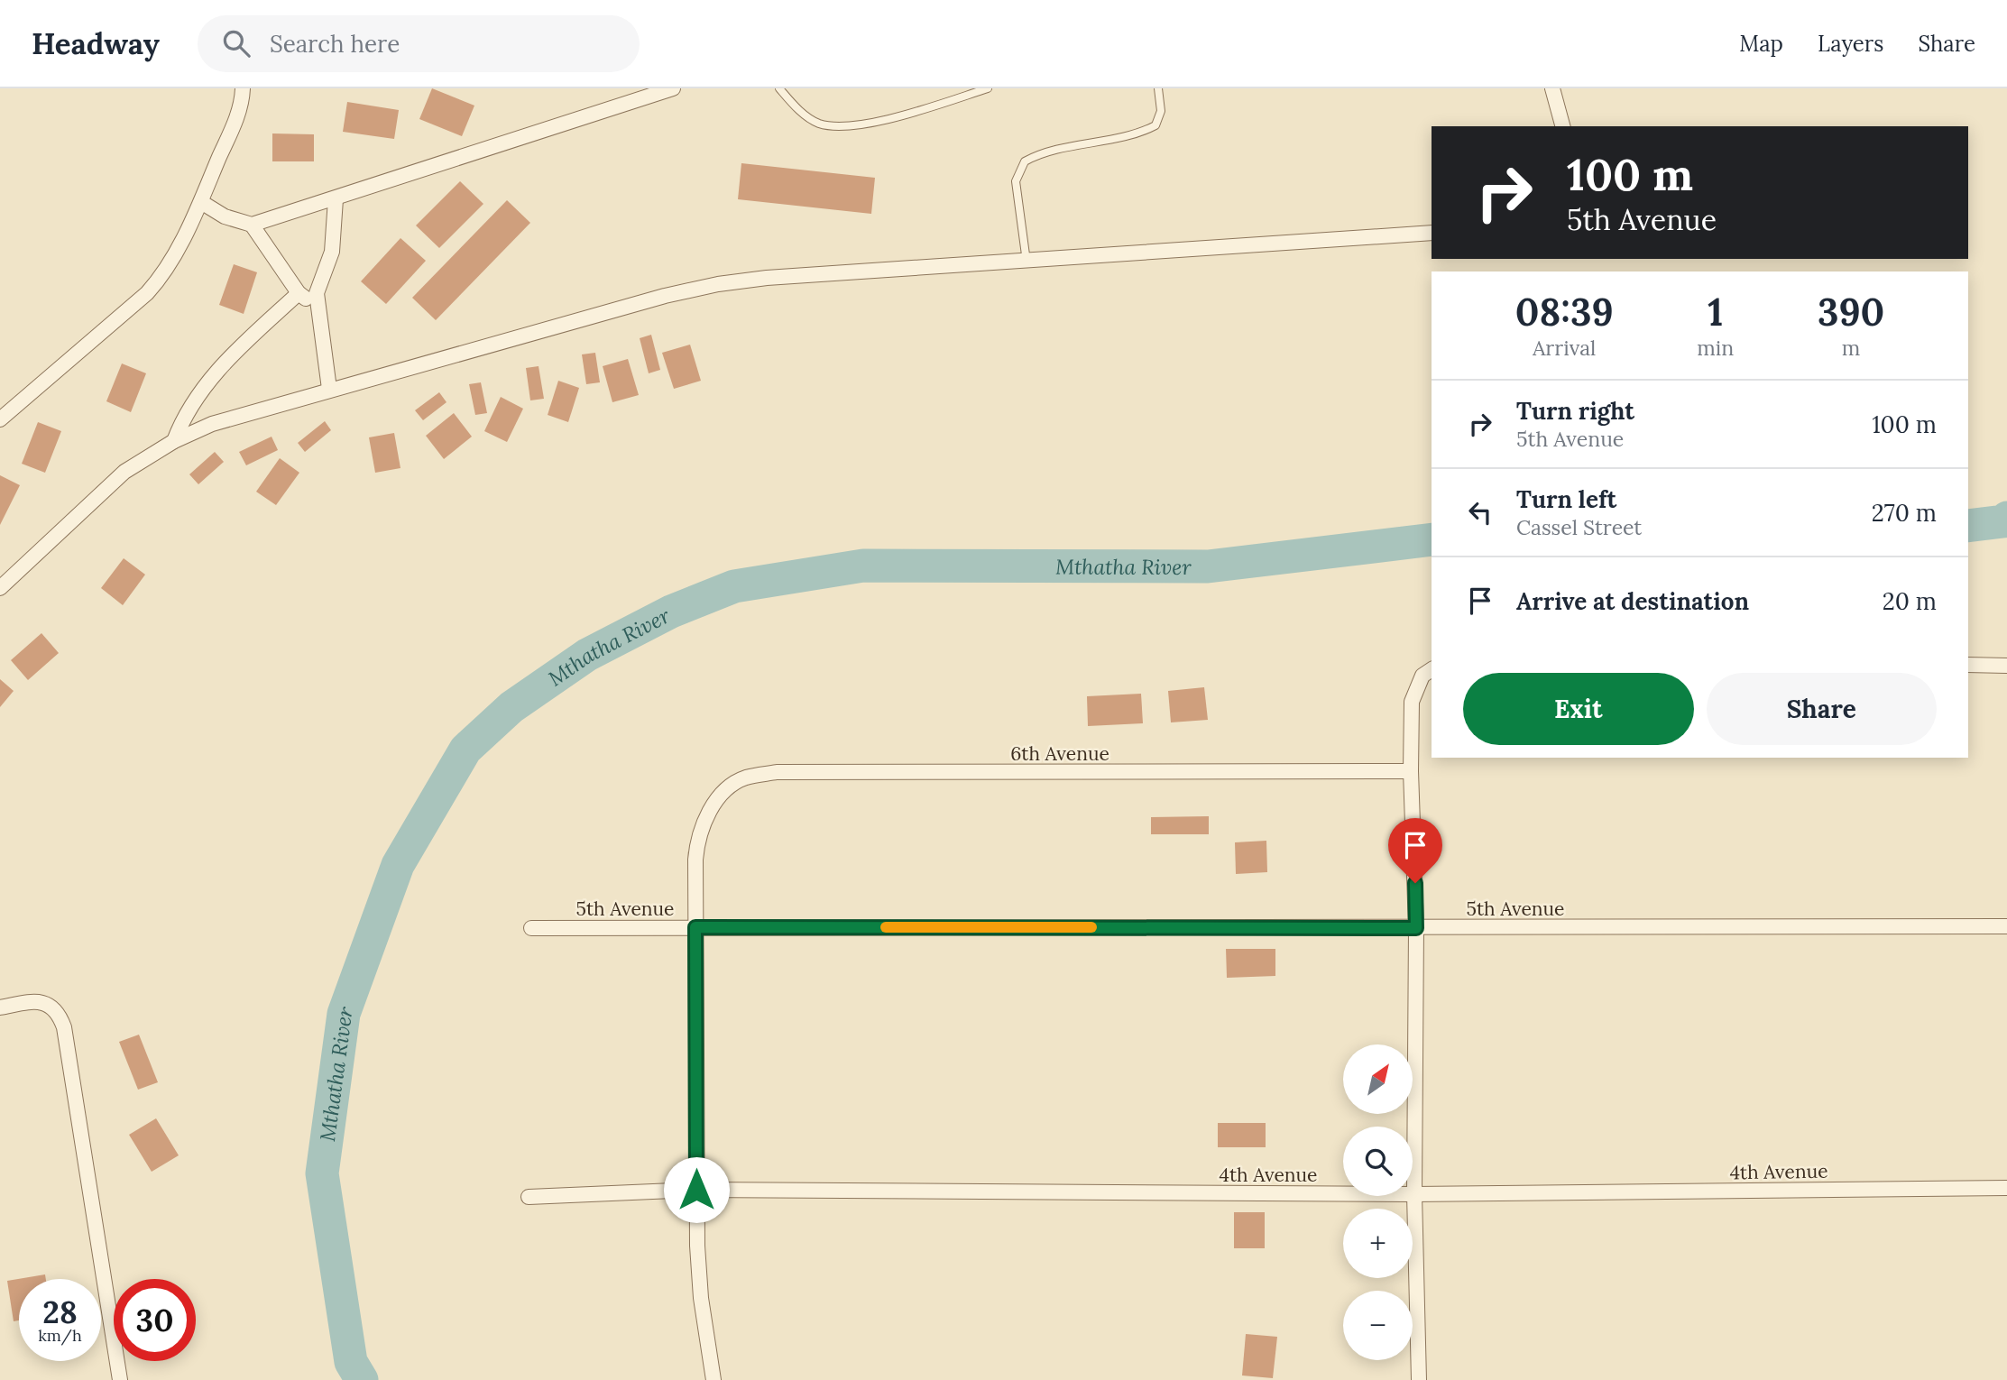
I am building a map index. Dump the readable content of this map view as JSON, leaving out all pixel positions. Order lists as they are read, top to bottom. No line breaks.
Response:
{"streets":{"street":["6th Avenue","5th Avenue","4th Avenue"]},"crossings":[["6th Avenue","5th Avenue"]],"water":["Mthatha River"],"north":"top right","page":{"header":"Headway","search":"Search here","nav":["Map","Layers","Share"],"turn":["100 m","5th Avenue"],"eta":["08:39","Arrival","1","min","390","m"],"list":[{"name":"Turn right","note":"5th Avenue","value":"100 m"},{"name":"Turn left","note":"Cassel Street","value":"270 m"},{"name":"Arrive at destination","value":"20 m"}],"buttons":["Exit","Share"],"map_buttons":["+","−"],"speed":"28 km/h","limit":"30"}}
